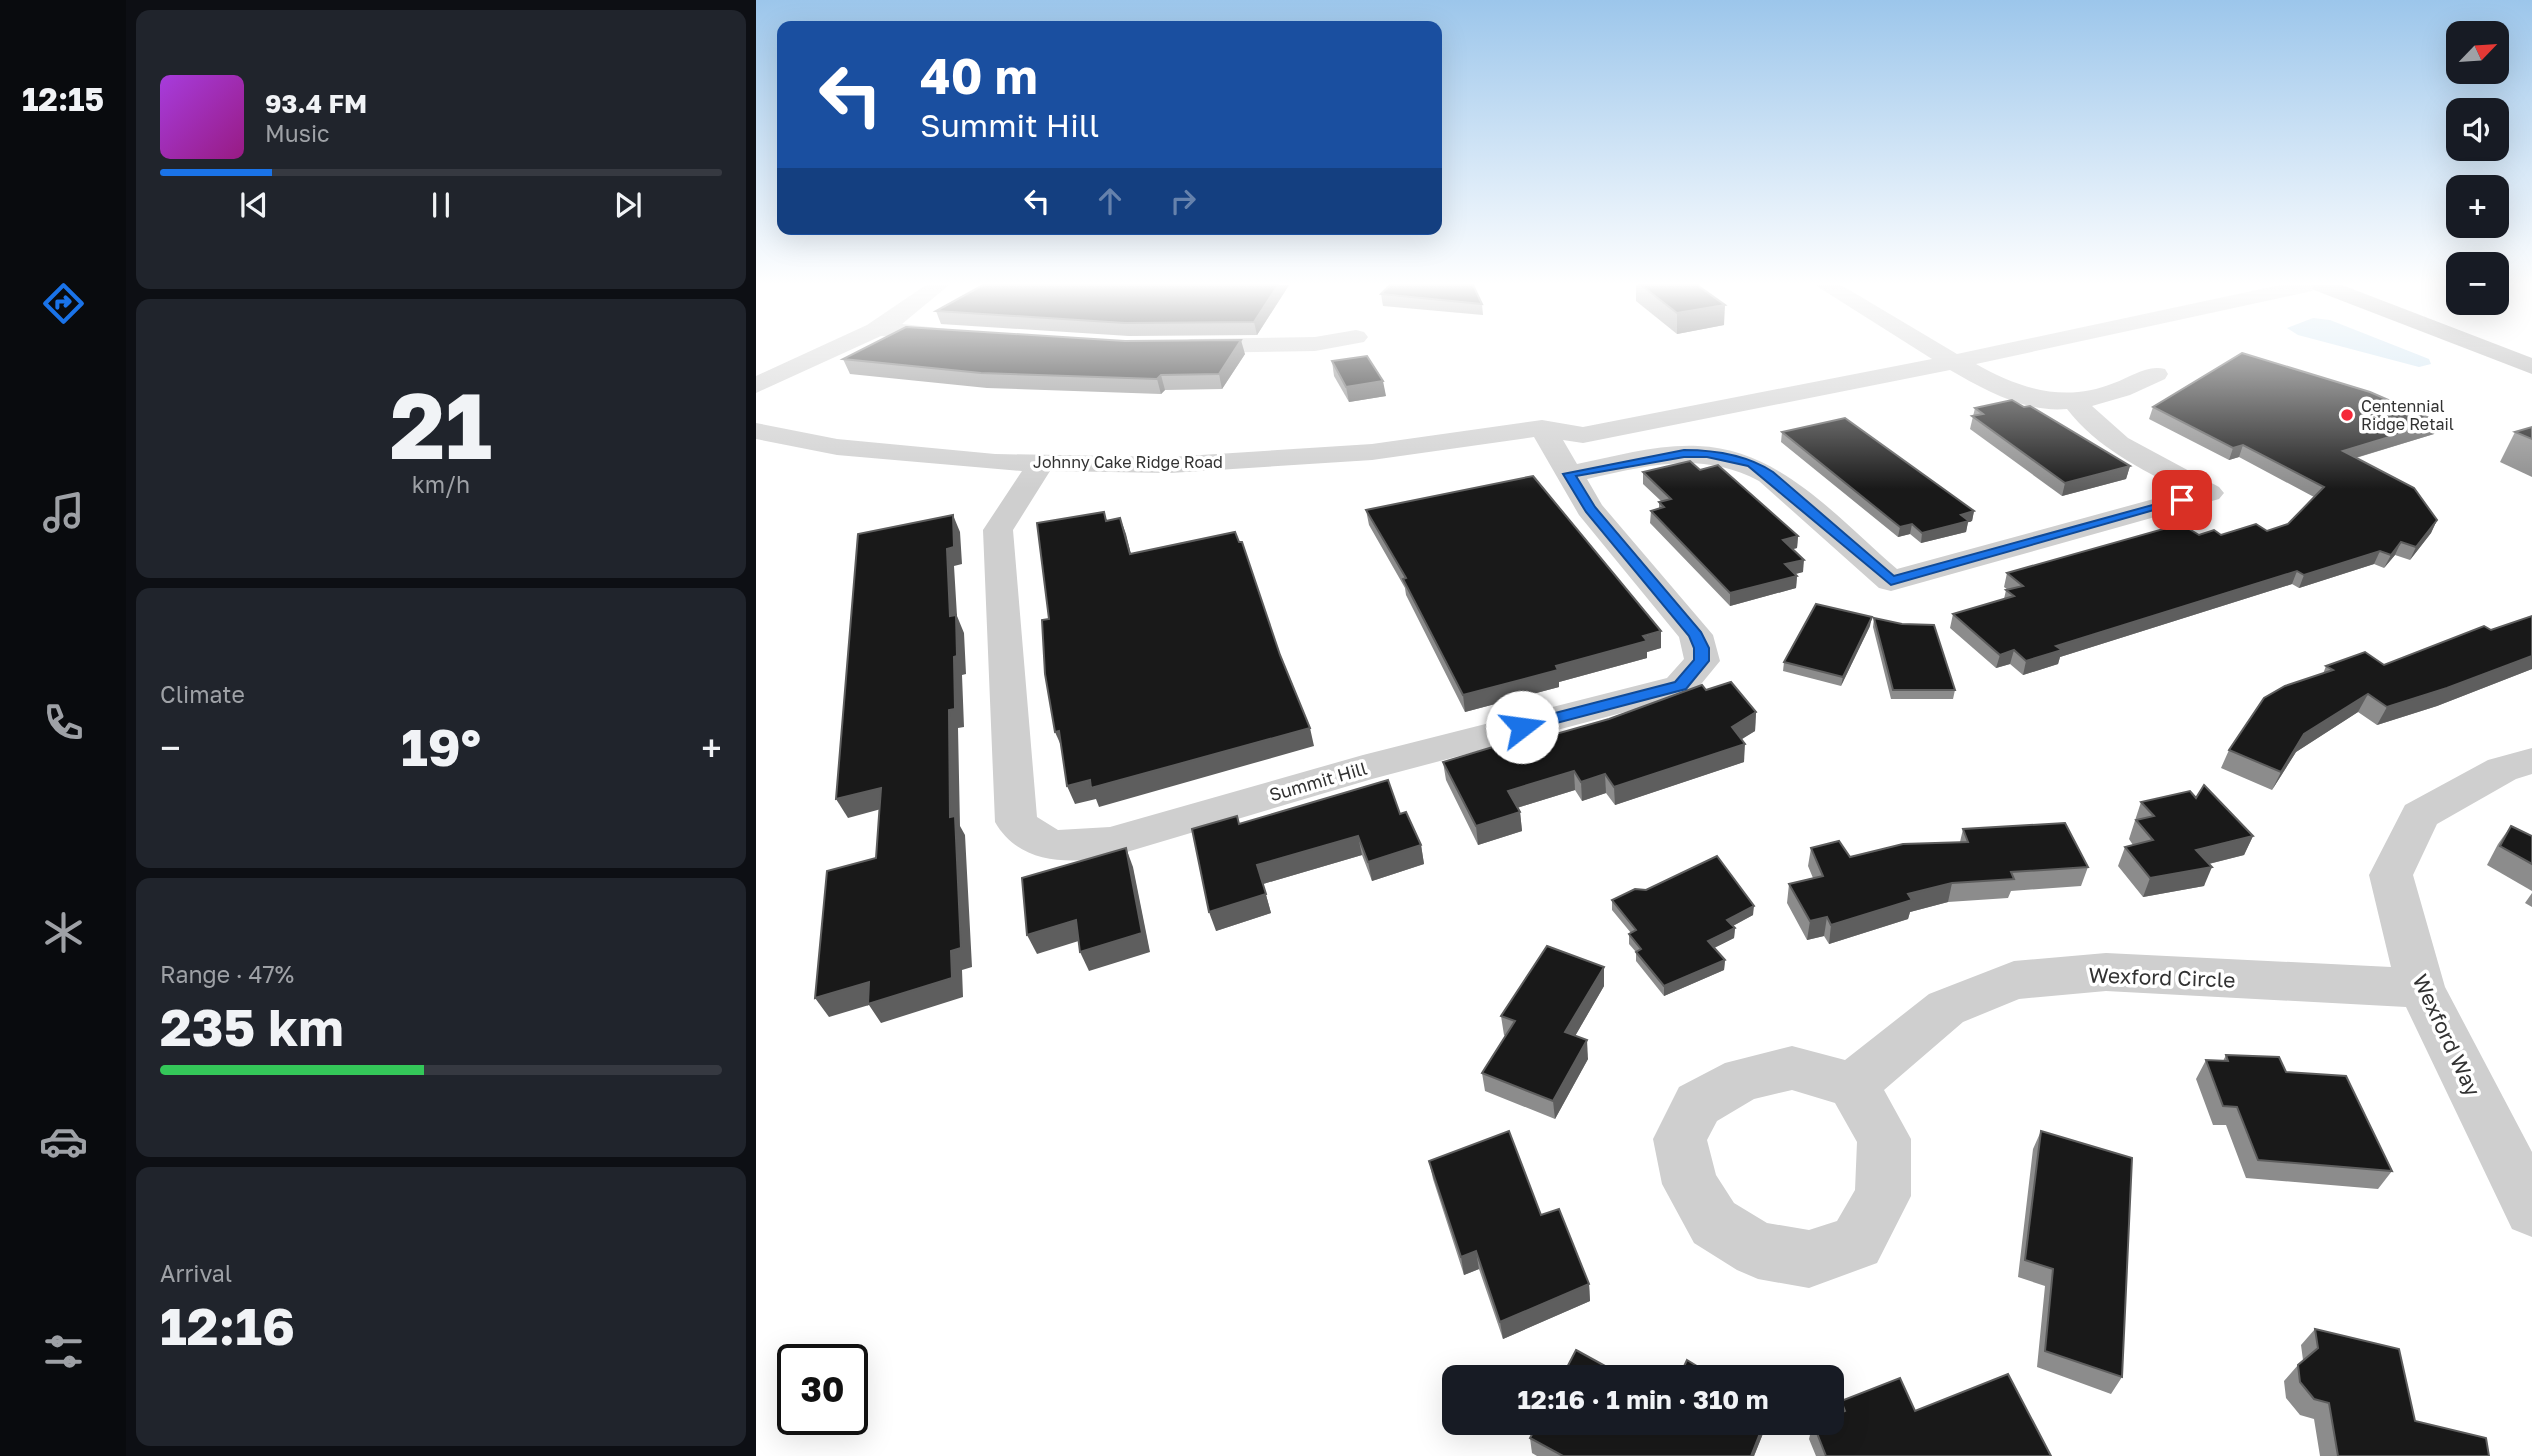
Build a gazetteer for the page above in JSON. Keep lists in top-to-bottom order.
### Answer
{
  "streets": {
    "street": [
      "Johnny Cake Ridge Road",
      "Summit Hill",
      "Wexford Circle",
      "Wexford Way"
    ]
  },
  "crossings": [
    ["Johnny Cake Ridge Road", "Summit Hill"],
    ["Wexford Circle", "Wexford Way"]
  ],
  "places": ["Centennial Ridge Retail"],
  "north": "top right",
  "page": {
    "tabs": "12:15",
    "map_buttons": ["+", "−"],
    "turn": ["40 m", "Summit Hill"],
    "song": ["93.4 FM", "Music"],
    "tile": [
      ["21", "km/h"],
      "Climate",
      ["Range · 47%", "235 km"],
      ["Arrival", "12:16"]
    ],
    "heat": ["−", "19°", "+"],
    "limit": "30",
    "trip": "12:16 · 1 min · 310 m"
  }
}
